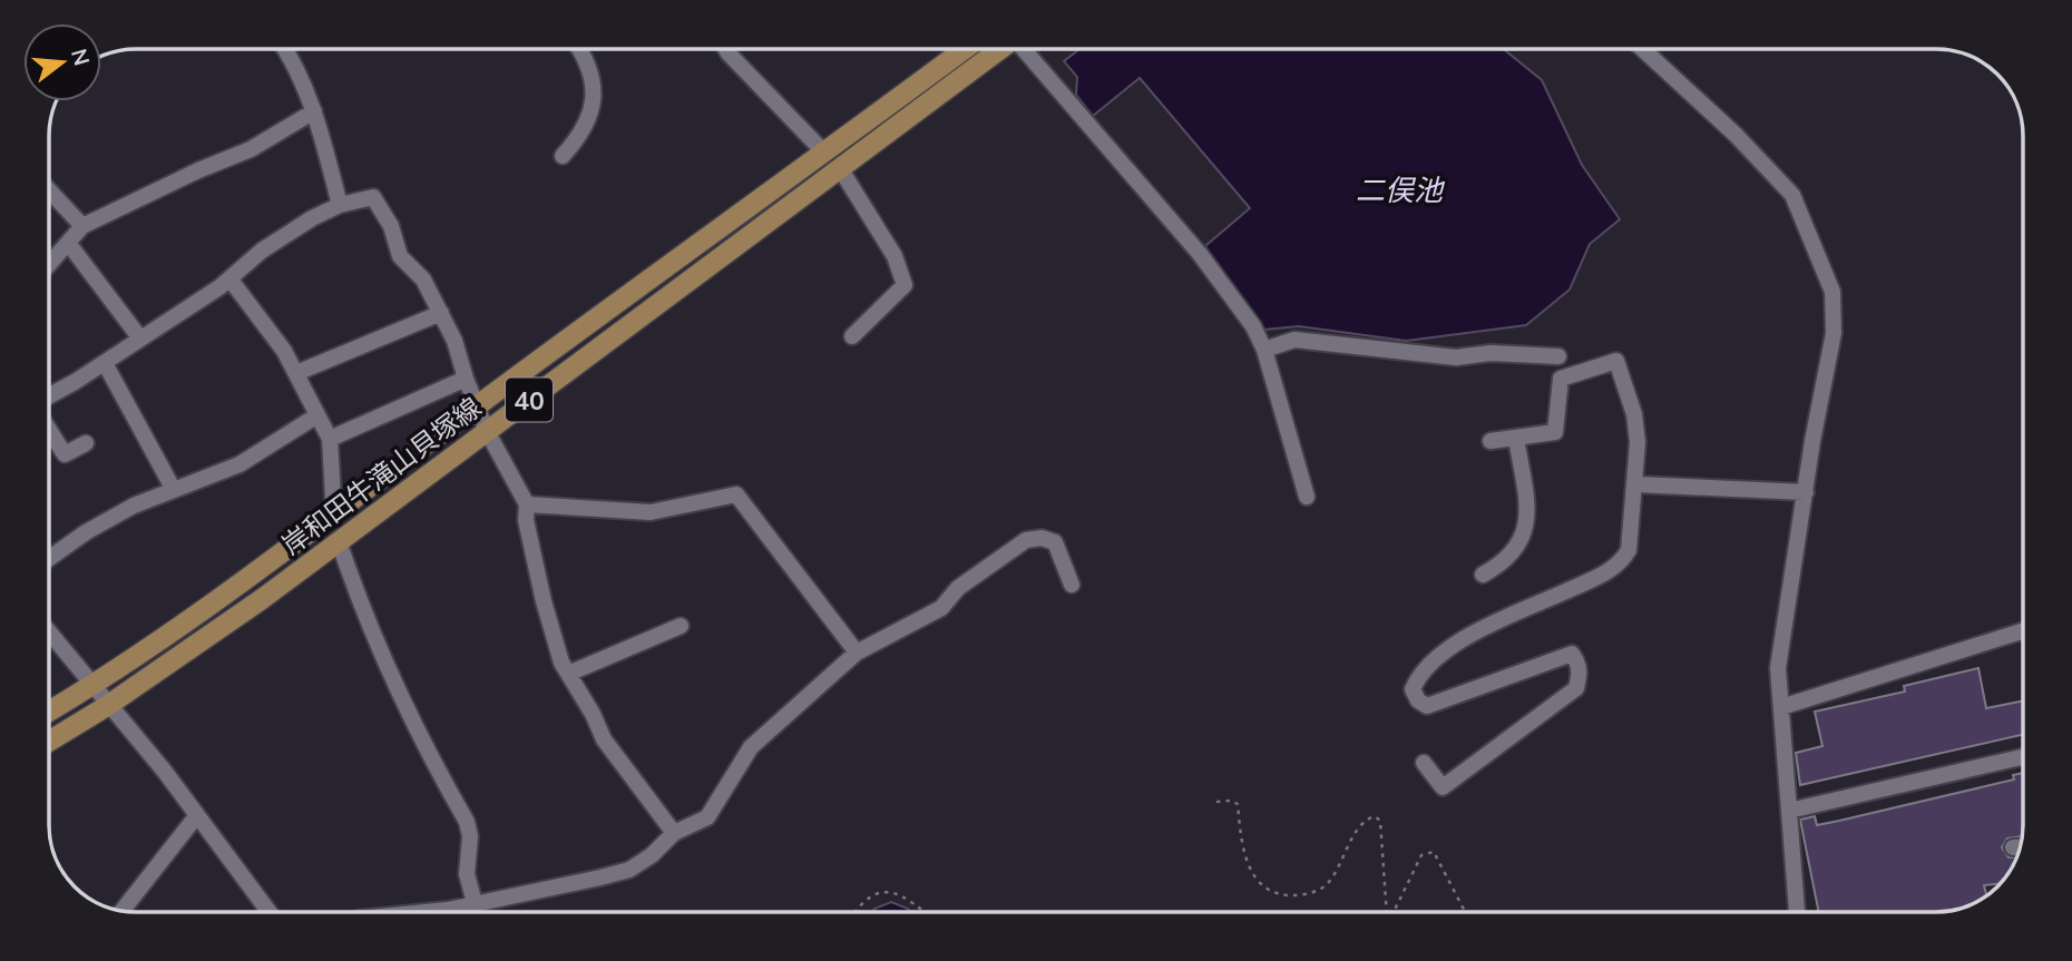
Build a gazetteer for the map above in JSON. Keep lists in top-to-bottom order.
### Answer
{
  "streets": {
    "main road": ["40", "岸和田牛滝山貝塚線"]
  },
  "water": ["二俣池"],
  "north": "right"
}
